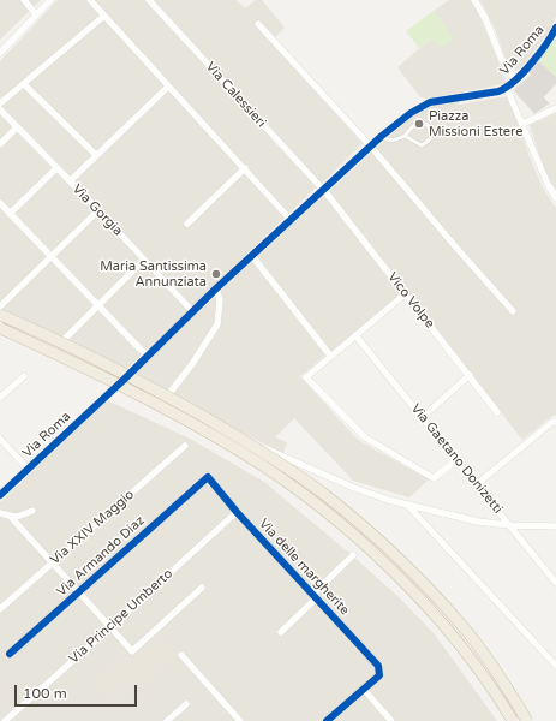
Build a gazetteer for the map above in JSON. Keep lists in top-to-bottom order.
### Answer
{
  "streets": {
    "street": [
      "Via Roma",
      "Via Calessieri",
      "Via Gorgia",
      "Vico Volpe",
      "Via Gaetano Donizetti",
      "Via XXIV Maggio",
      "Via Armando Diaz",
      "Via delle margherite",
      "Via Principe Umberto"
    ]
  },
  "crossings": [
    ["Via Roma", "Via Calessieri"],
    ["Via Roma", "Via Gorgia"],
    ["Via Roma", "Vico Volpe"],
    ["Via Calessieri", "Vico Volpe"],
    ["Via Armando Diaz", "Via delle margherite"],
    ["Via delle margherite", "Via Principe Umberto"]
  ],
  "places": ["Piazza Missioni Estere", "Maria Santissima Annunziata"],
  "scale_bar": "100 m"
}
